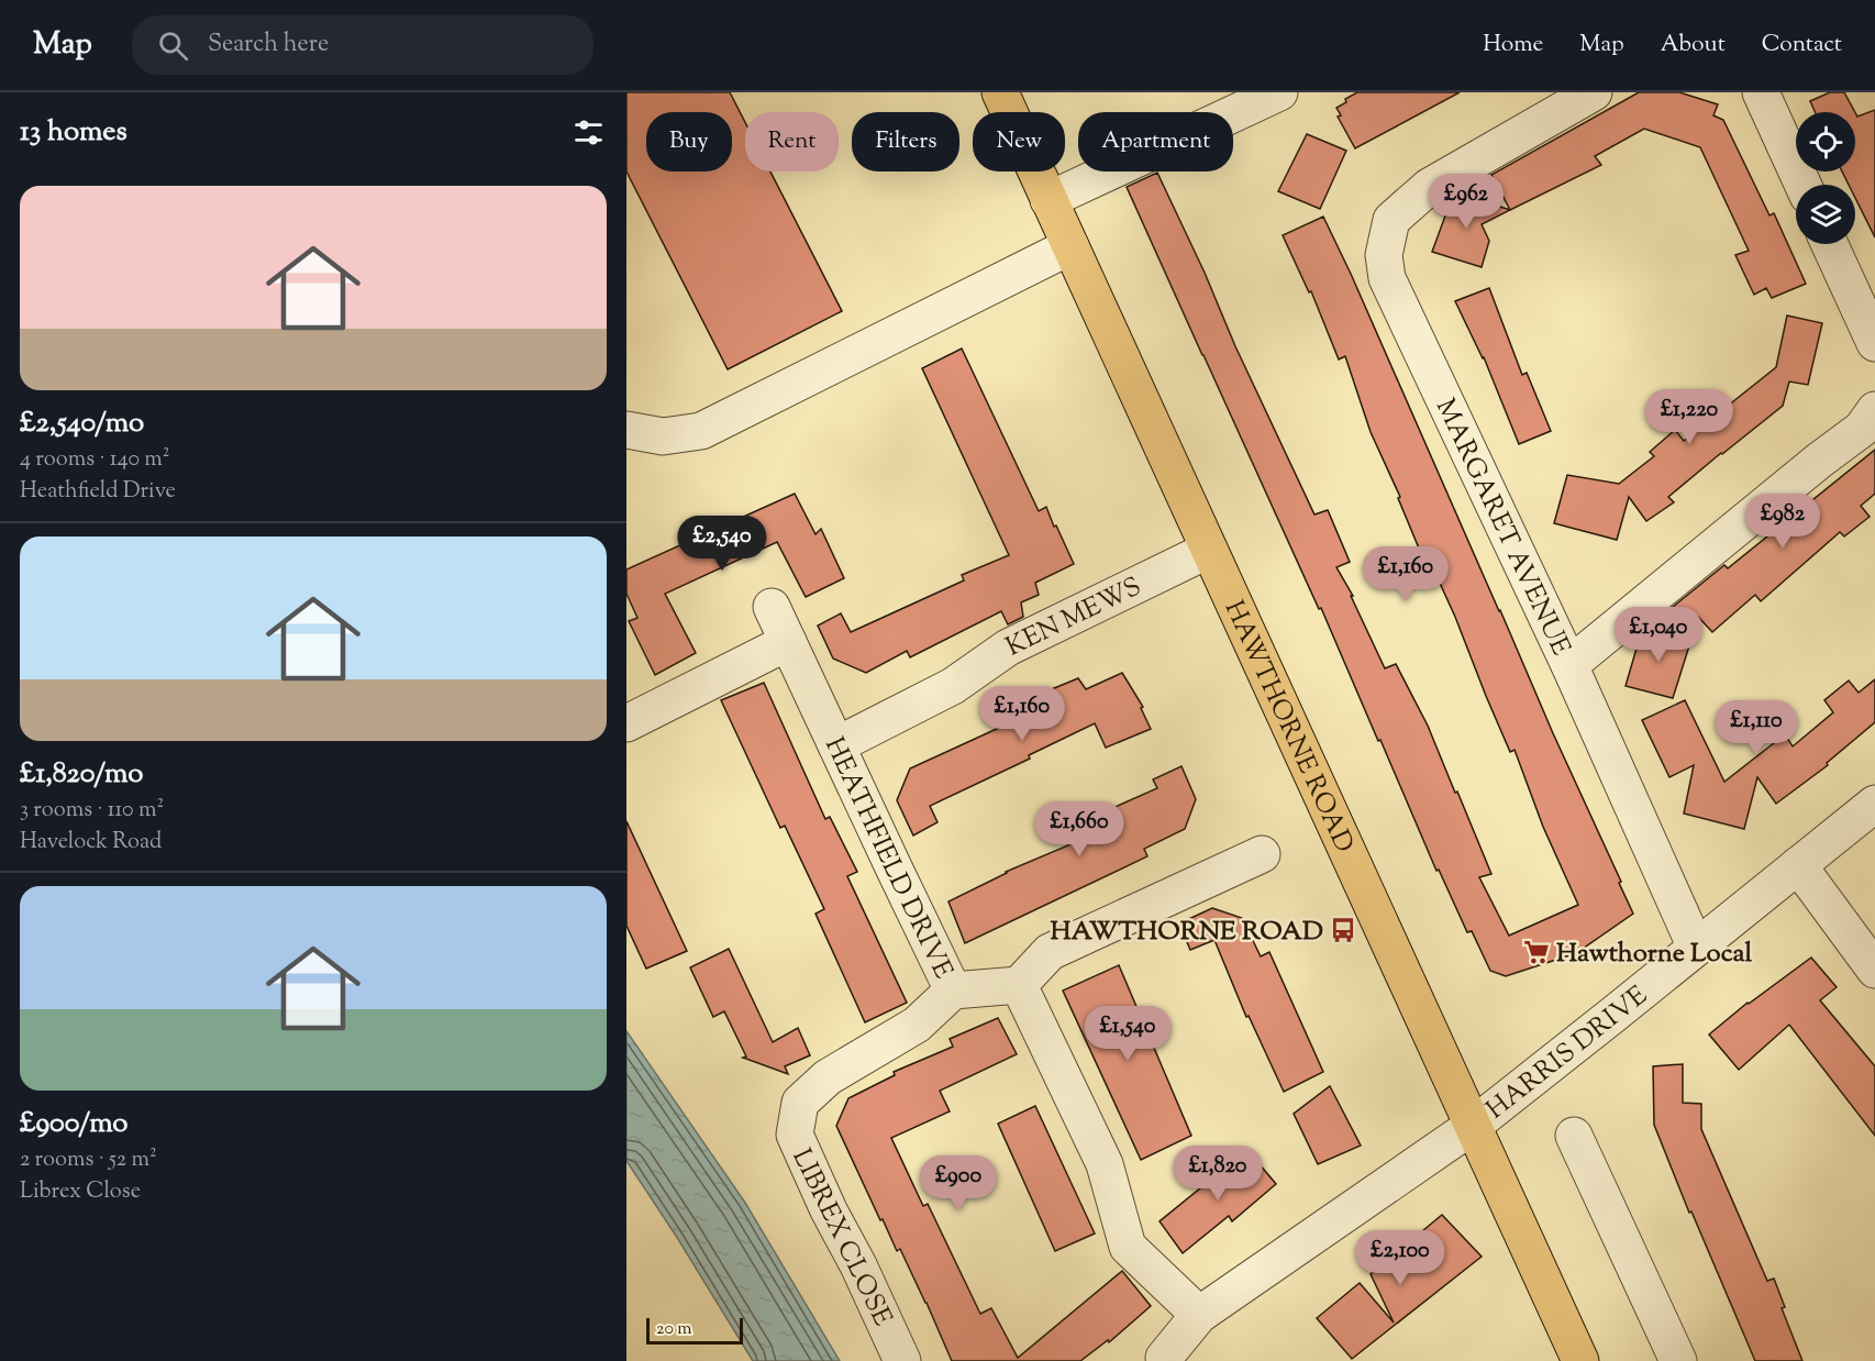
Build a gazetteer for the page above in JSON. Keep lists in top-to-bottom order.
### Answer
{
  "streets": {
    "main road": ["HAWTHORNE ROAD"],
    "street": [
      "MARGARET AVENUE",
      "KEN MEWS",
      "HEATHFIELD DRIVE",
      "HARRIS DRIVE",
      "LIBREX CLOSE"
    ]
  },
  "crossings": [
    ["MARGARET AVENUE", "HARRIS DRIVE"],
    ["KEN MEWS", "HAWTHORNE ROAD"],
    ["KEN MEWS", "HEATHFIELD DRIVE"],
    ["HAWTHORNE ROAD", "HARRIS DRIVE"],
    ["HEATHFIELD DRIVE", "LIBREX CLOSE"]
  ],
  "places": {
    "bus stop": ["HAWTHORNE ROAD"],
    "supermarket": ["Hawthorne Local"]
  },
  "scale_bar": "20 m",
  "page": {
    "header": "Map",
    "search": "Search here",
    "nav": [
      "Home",
      "Map",
      "About",
      "Contact"
    ],
    "heading": "13 homes",
    "chip": [
      "Buy",
      "Rent",
      "Filters",
      "New",
      "Apartment"
    ],
    "list": [
      {
        "name": "£2,540/mo",
        "note": "4 rooms · 140 m² · Heathfield Drive"
      },
      {
        "name": "£1,820/mo",
        "note": "3 rooms · 110 m² · Havelock Road"
      },
      {
        "name": "£900/mo",
        "note": "2 rooms · 52 m² · Librex Close"
      }
    ],
    "price": [
      "£962",
      "£1,220",
      "£982",
      "£2,540",
      "£1,160",
      "£1,040",
      "£1,160",
      "£1,110",
      "£1,660",
      "£1,540",
      "£1,820",
      "£900",
      "£2,100"
    ],
    "scale": "20 m"
  }
}
